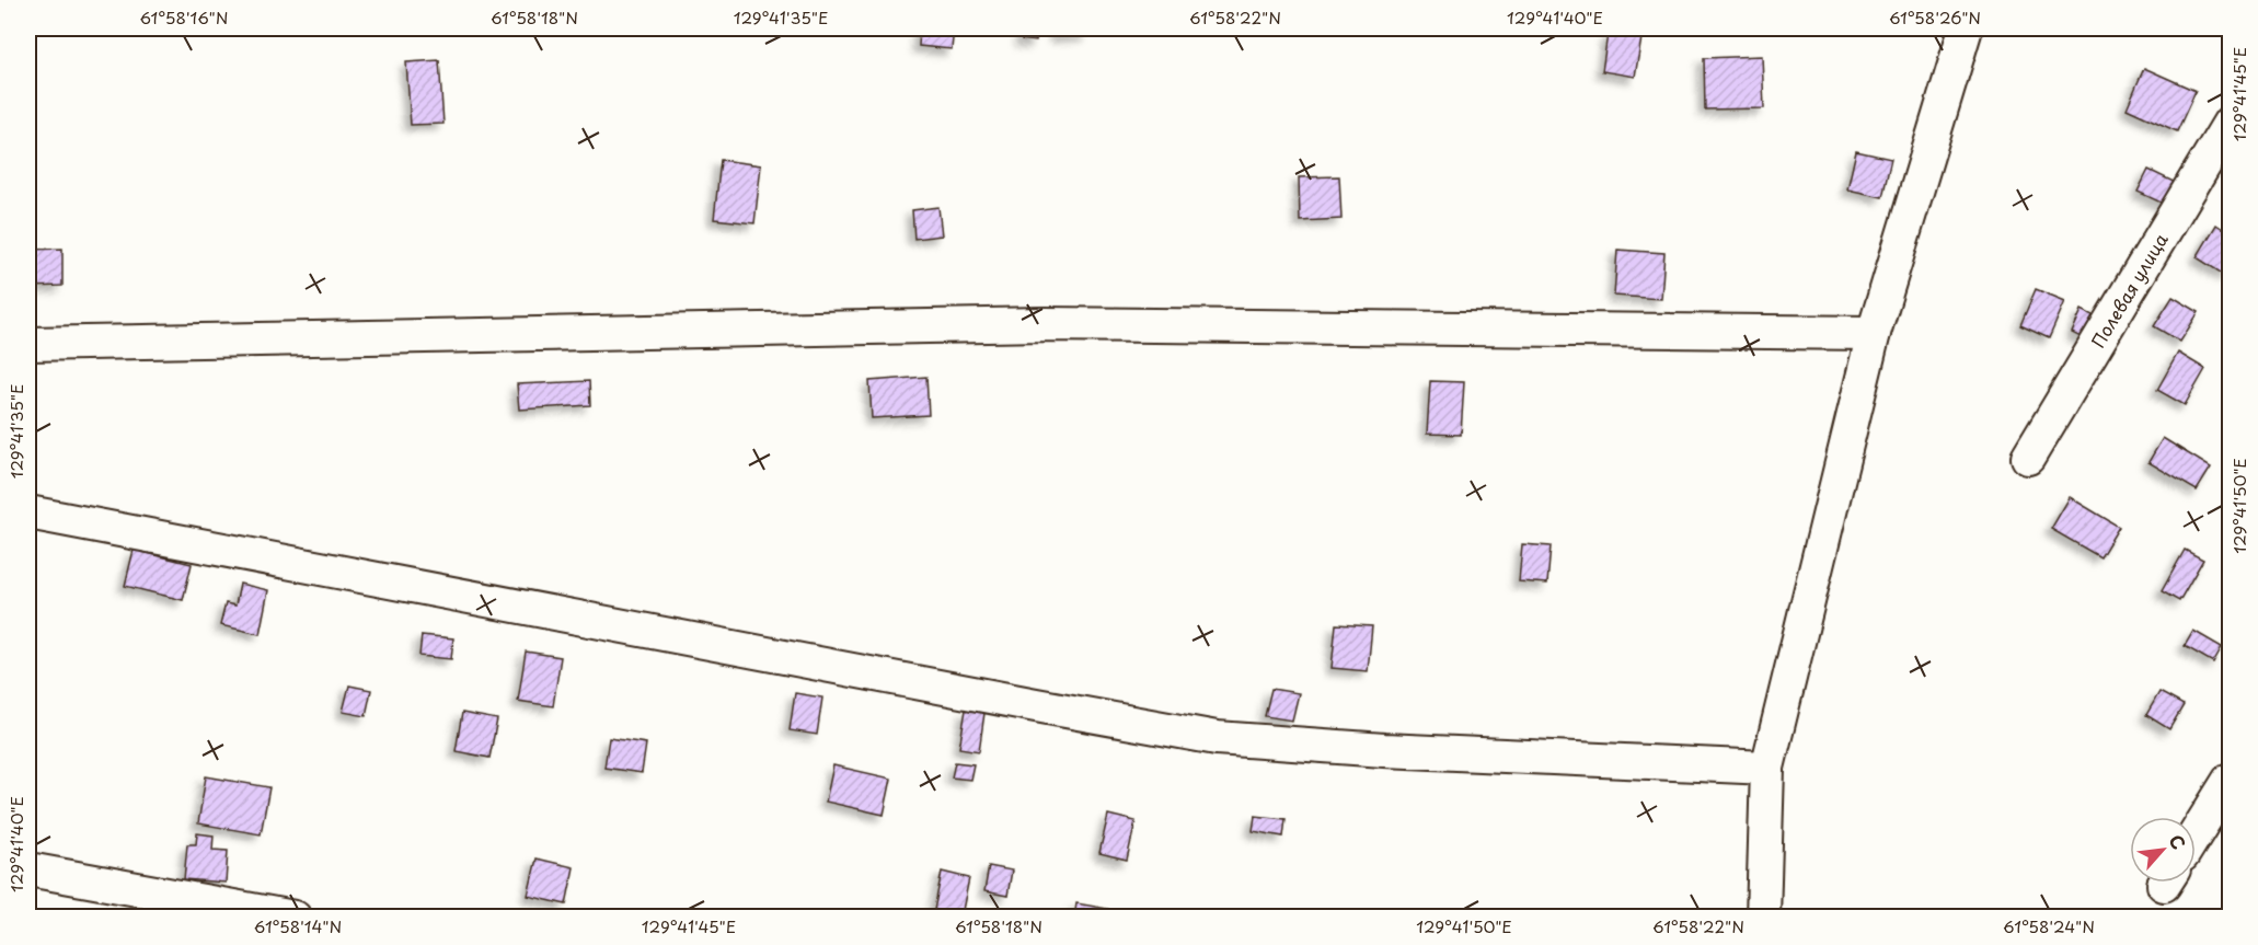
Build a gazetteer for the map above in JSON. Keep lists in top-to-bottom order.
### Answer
{
  "streets": {
    "street": ["Полевая улица"]
  },
  "north": "top right",
  "coordinates": [
    "61°58'16\"N",
    "61°58'18\"N",
    "129°41'35\"E",
    "61°58'22\"N",
    "129°41'40\"E",
    "61°58'26\"N",
    "129°41'45\"E",
    "129°41'50\"E",
    "61°58'14\"N",
    "61°58'24\"N"
  ]
}
